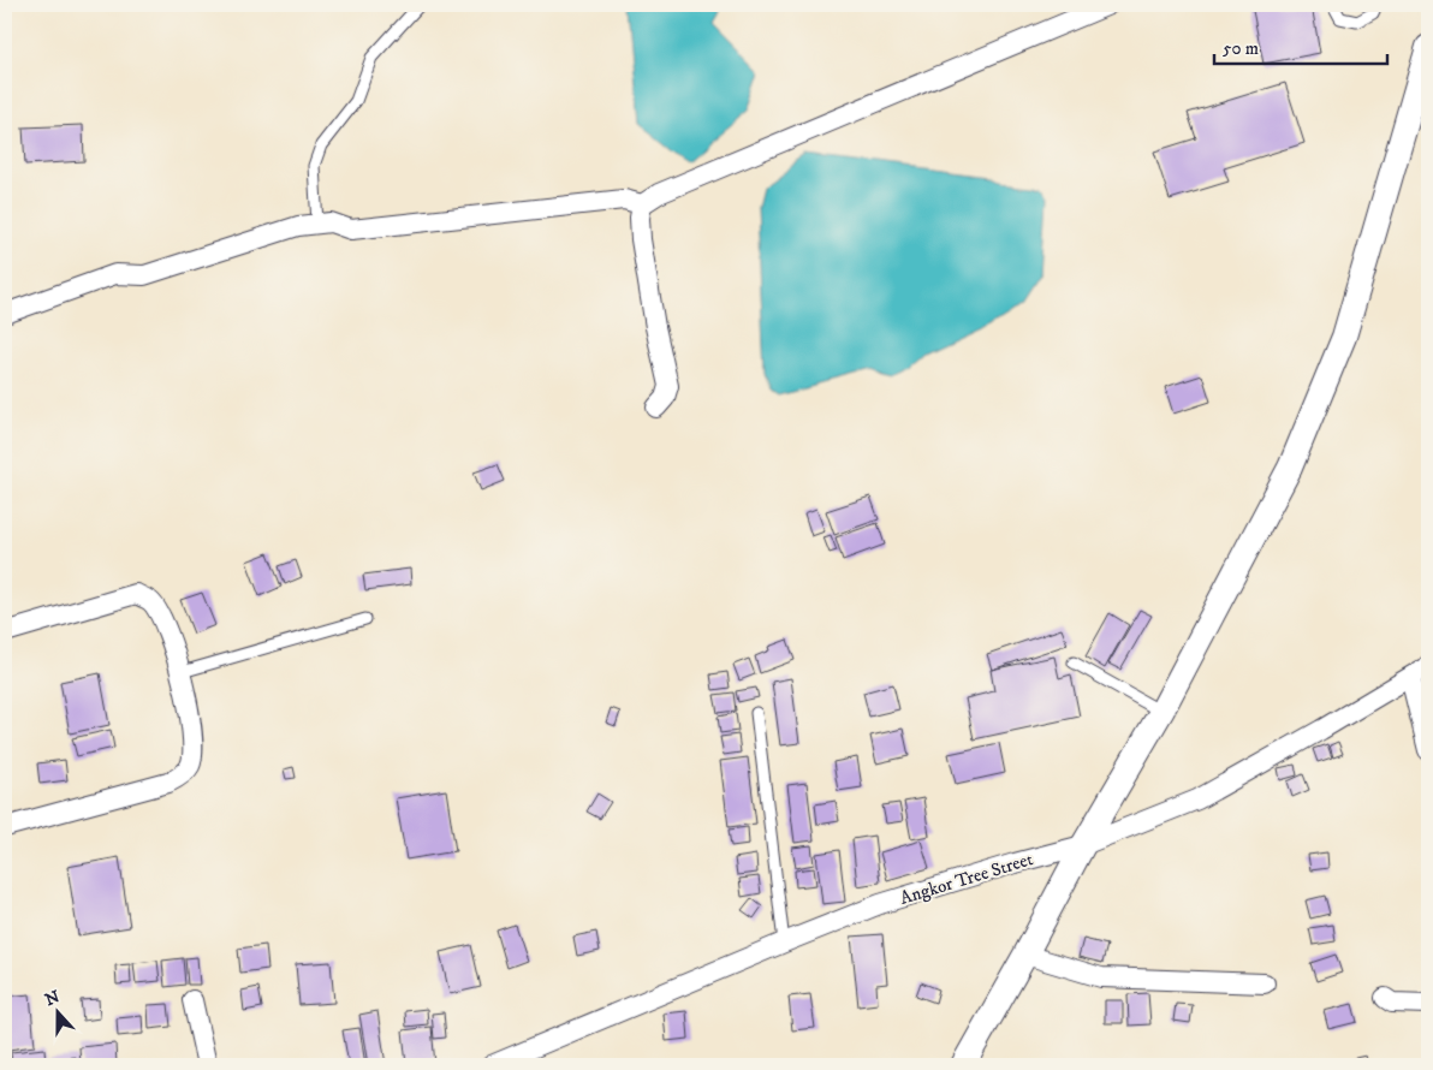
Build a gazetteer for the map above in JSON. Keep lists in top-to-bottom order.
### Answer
{
  "streets": {
    "street": ["Angkor Tree Street"]
  },
  "scale_bar": "50 m",
  "north": "top"
}
